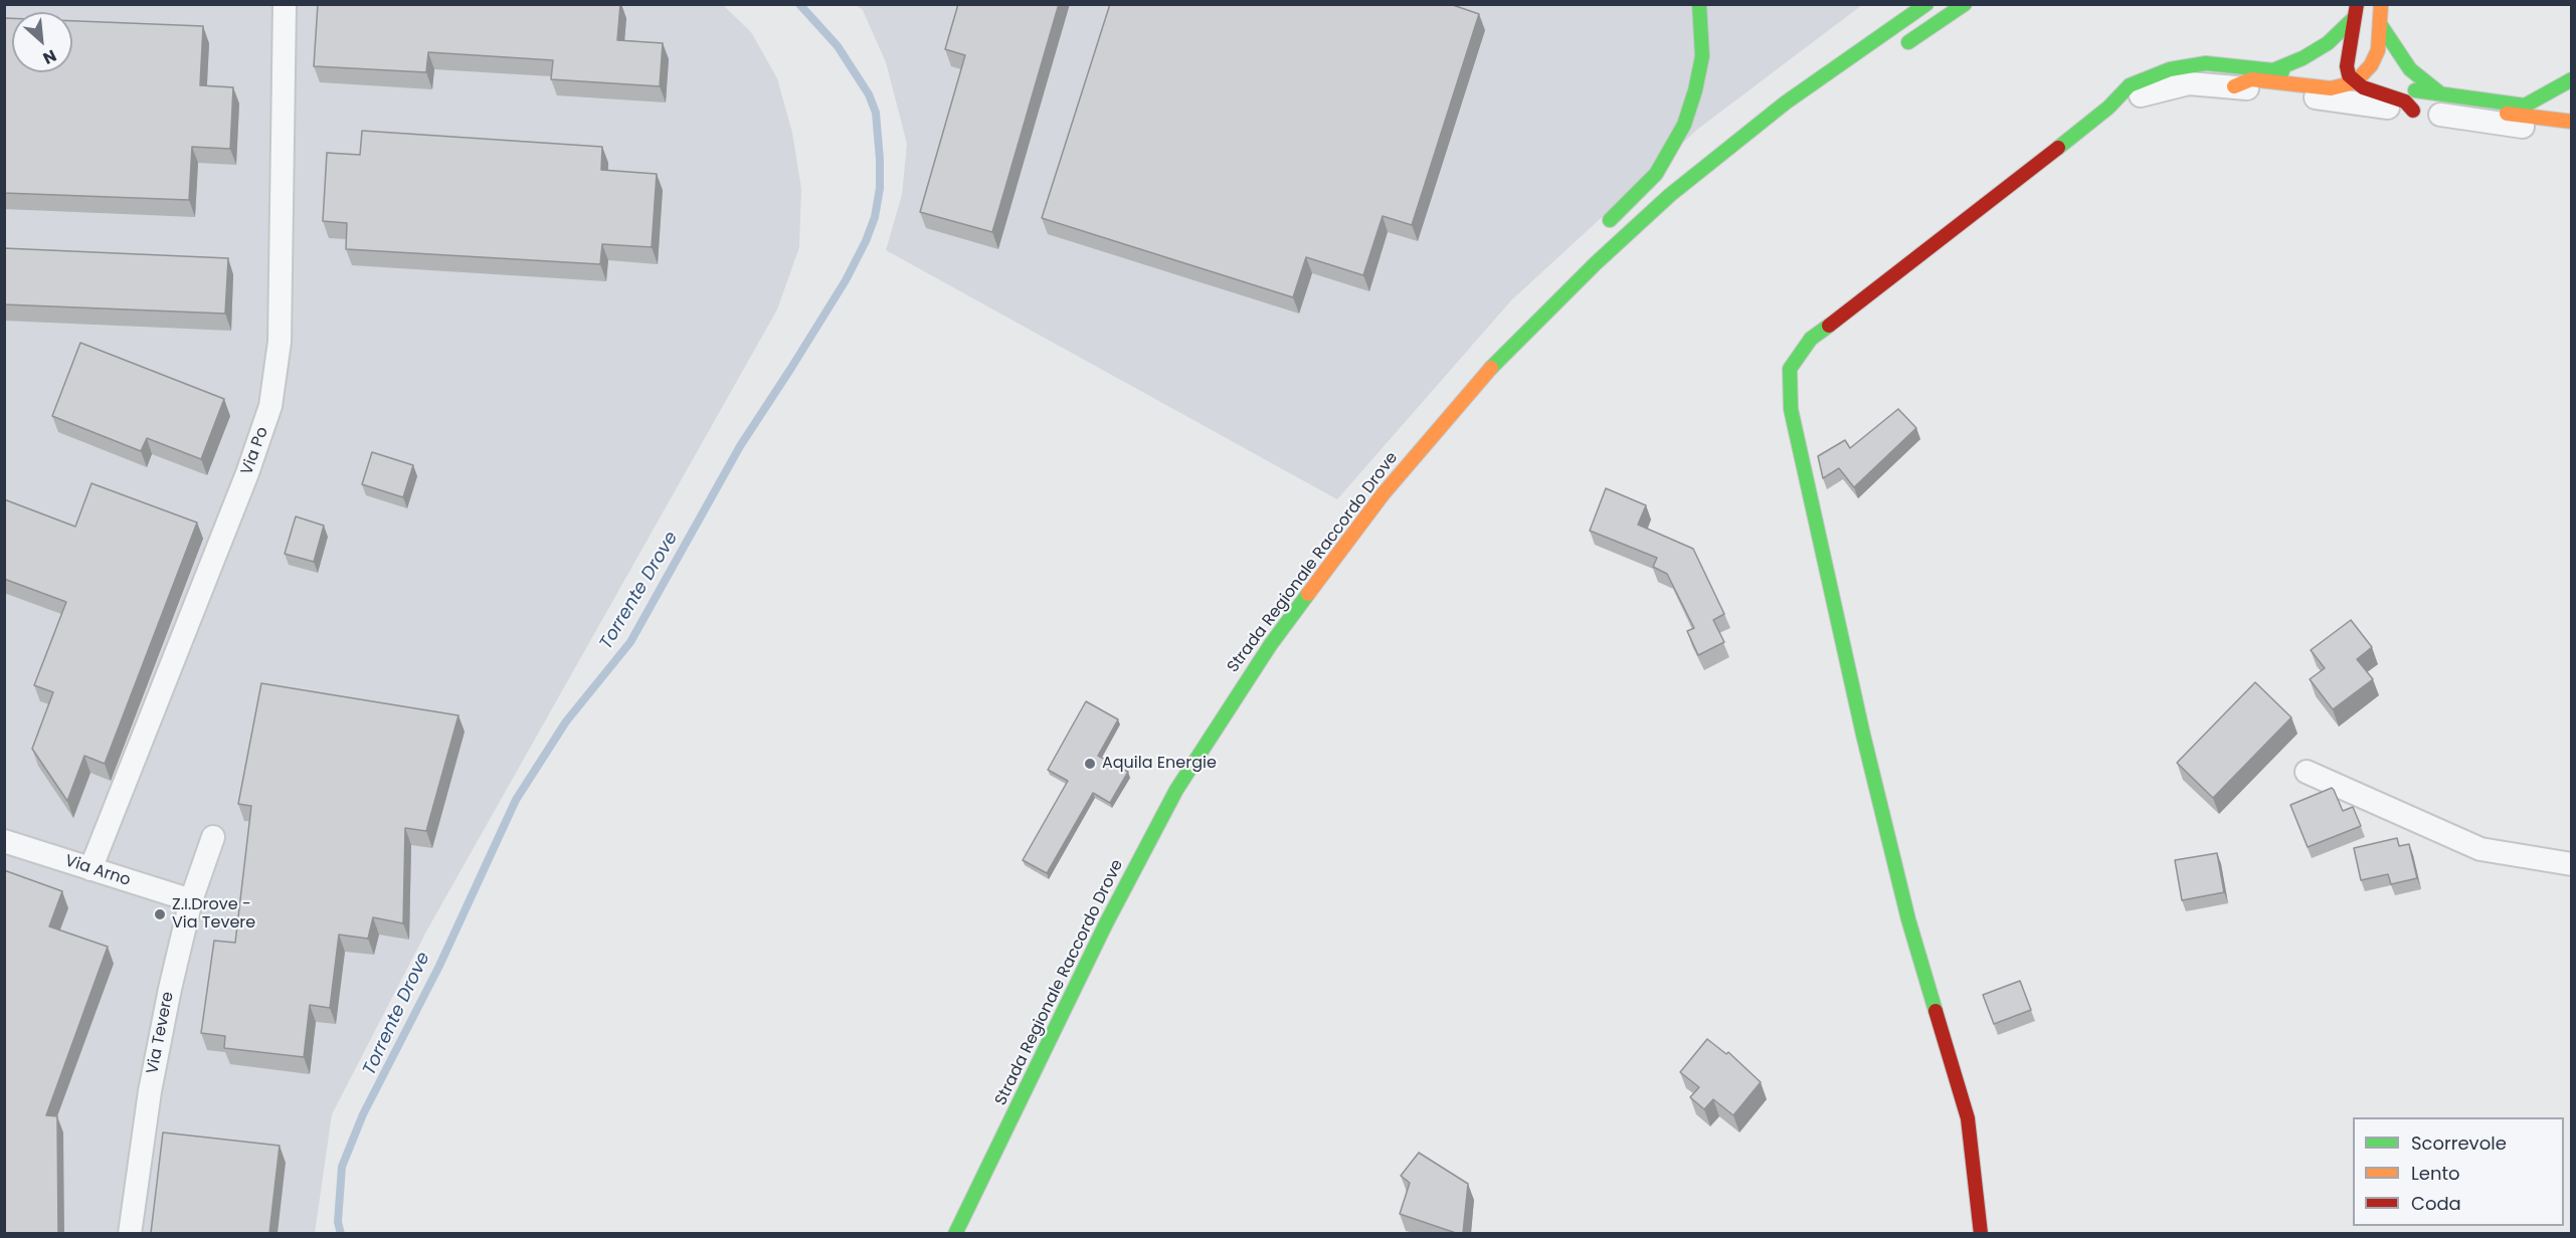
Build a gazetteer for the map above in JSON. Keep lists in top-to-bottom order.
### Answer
{
  "streets": {
    "main road": ["Strada Regionale Raccordo Drove"],
    "street": ["Via Po", "Via Arno", "Via Tevere"]
  },
  "crossings": [
    ["Via Po", "Via Arno"],
    ["Via Arno", "Via Tevere"]
  ],
  "water": ["Torrente Drove"],
  "places": ["Aquila Energie", "Z.I.Drove - Via Tevere"],
  "legend": ["Scorrevole", "Lento", "Coda"],
  "north": "bottom right"
}
